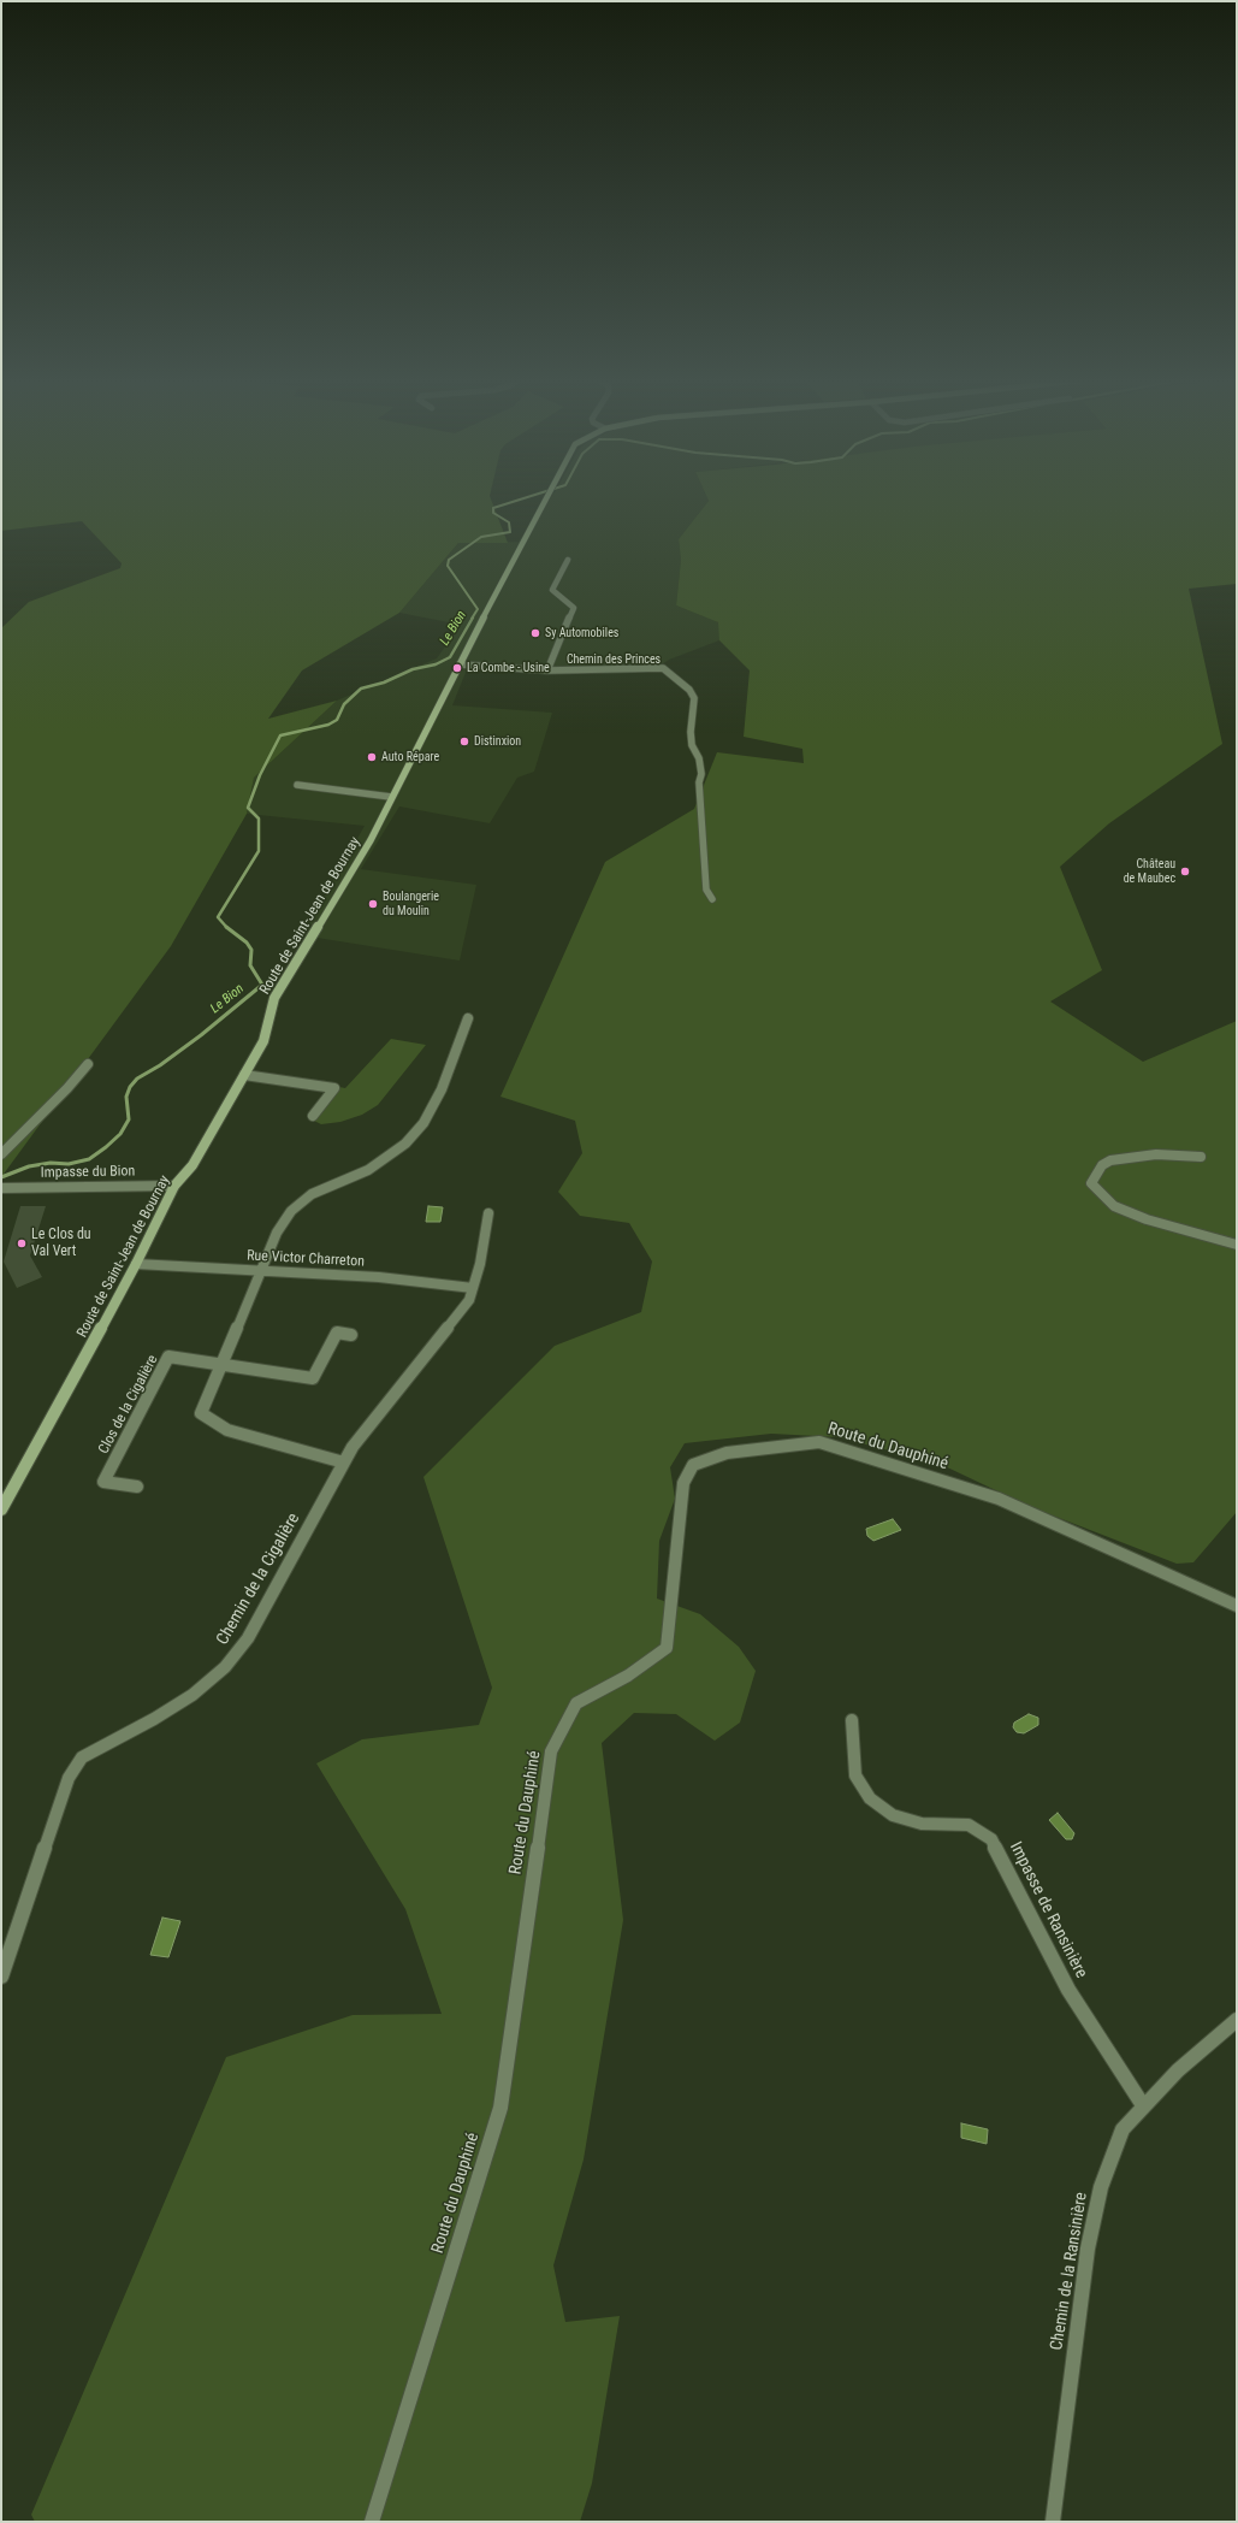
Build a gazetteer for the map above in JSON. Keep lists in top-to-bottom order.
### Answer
{
  "streets": {
    "main road": ["Route de Saint-Jean de Bournay"],
    "street": [
      "Chemin des Princes",
      "Impasse du Bion",
      "Rue Victor Charreton",
      "Clos de la Cigalière",
      "Route du Dauphiné",
      "Chemin de la Cigalière",
      "Impasse de Ransinière",
      "Chemin de la Ransinière"
    ]
  },
  "crossings": [
    ["Chemin des Princes", "Route de Saint-Jean de Bournay"],
    ["Route de Saint-Jean de Bournay", "Impasse du Bion"],
    ["Route de Saint-Jean de Bournay", "Rue Victor Charreton"],
    ["Rue Victor Charreton", "Chemin de la Cigalière"],
    ["Impasse de Ransinière", "Chemin de la Ransinière"]
  ],
  "water": ["Le Bion"],
  "places": [
    "Sy Automobiles",
    "La Combe - Usine",
    "Distinxion",
    "Auto Répare",
    "Château de Maubec",
    "Boulangerie du Moulin",
    "Le Clos du Val Vert"
  ]
}
